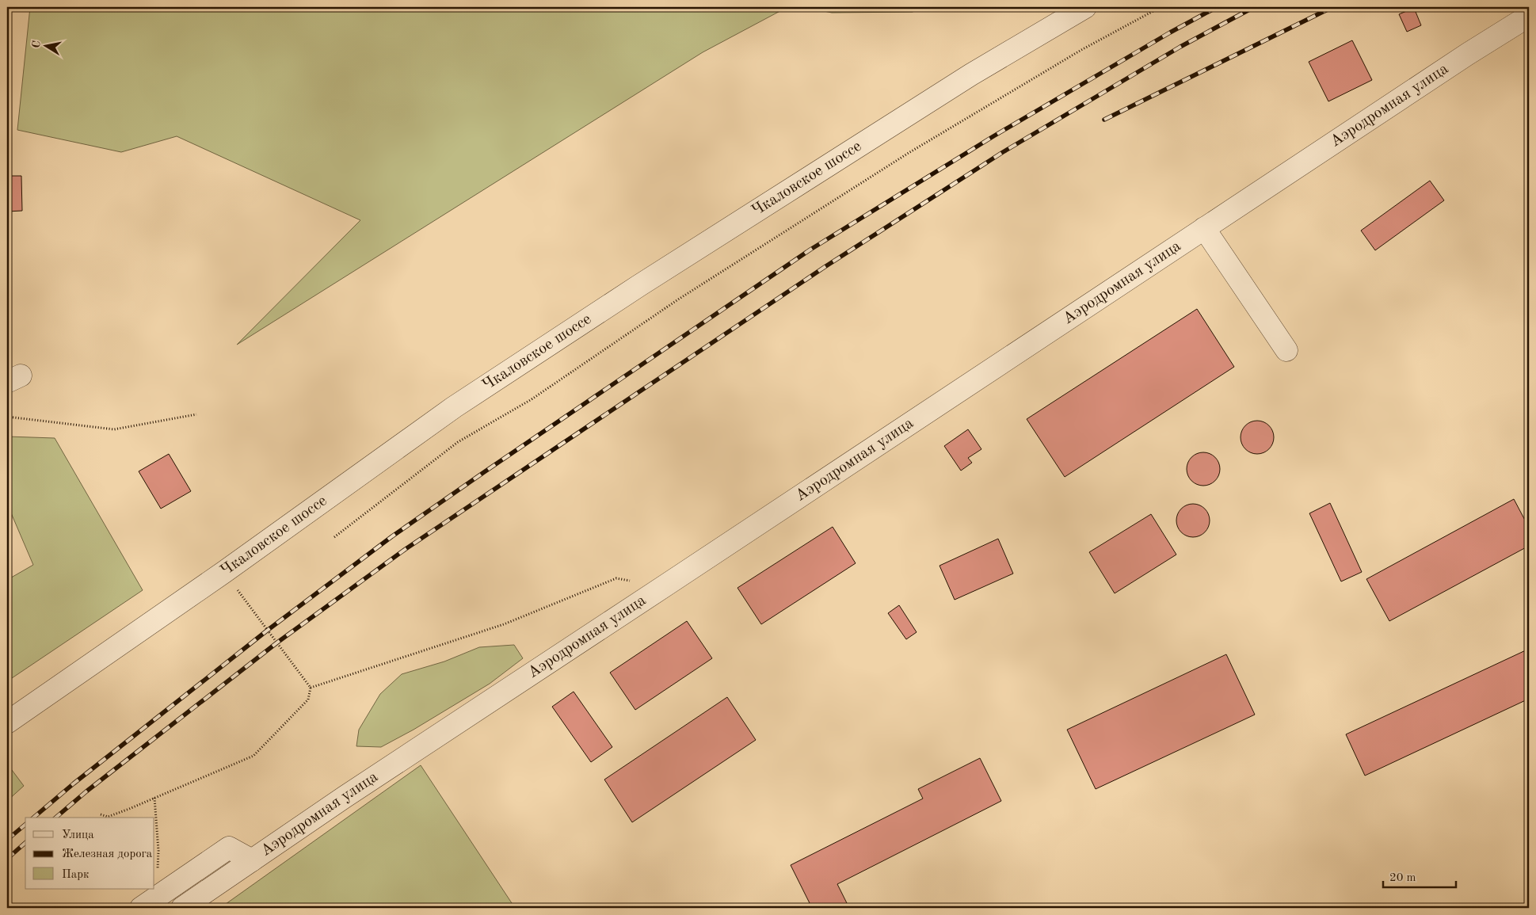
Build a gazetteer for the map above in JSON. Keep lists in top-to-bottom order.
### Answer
{
  "streets": {
    "street": ["Аэродромная улица", "Чкаловское шоссе"]
  },
  "legend": ["Улица", "Железная дорога", "Парк"],
  "scale_bar": "20 m",
  "north": "left"
}
